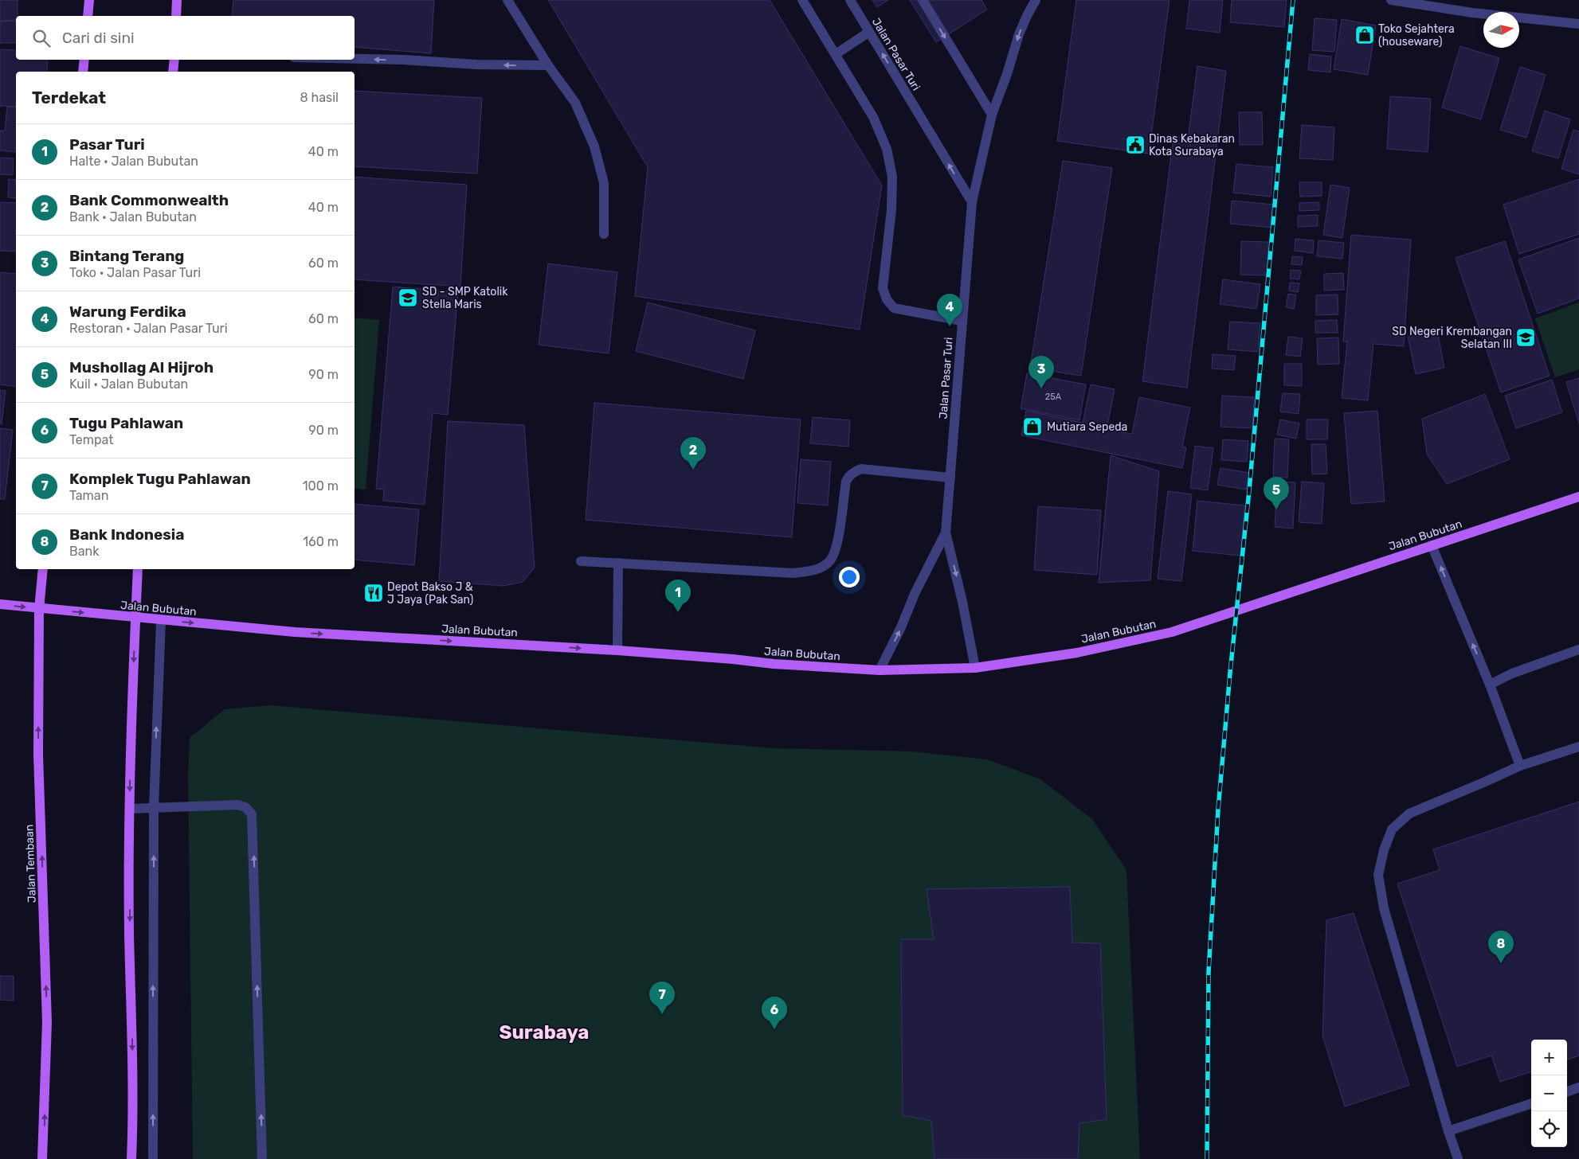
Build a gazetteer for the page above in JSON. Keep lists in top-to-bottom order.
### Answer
{
  "streets": {
    "main road": ["Jalan Bubutan", "Jalan Tembaan"],
    "street": ["Jalan Pasar Turi"]
  },
  "crossings": [
    ["Jalan Pasar Turi", "Jalan Bubutan"],
    ["Jalan Bubutan", "Jalan Tembaan"]
  ],
  "one_way": ["Jalan Bubutan"],
  "districts": ["Surabaya"],
  "places": {
    "shop": ["Toko Sejahtera (houseware)", "Mutiara Sepeda"],
    "public building": ["Dinas Kebakaran Kota Surabaya"],
    "school or university": ["SD - SMP Katolik Stella Maris", "SD Negeri Krembangan Selatan III"],
    "restaurant": ["Depot Bakso J & J Jaya (Pak San)"]
  },
  "house_numbers": ["25A"],
  "north": "right",
  "page": {
    "search": "Cari di sini",
    "heading": ["Terdekat", "8 hasil"],
    "list": [
      {
        "mark": "1",
        "name": "Pasar Turi",
        "note": "Halte · Jalan Bubutan",
        "value": "40 m"
      },
      {
        "mark": "2",
        "name": "Bank Commonwealth",
        "note": "Bank · Jalan Bubutan",
        "value": "40 m"
      },
      {
        "mark": "3",
        "name": "Bintang Terang",
        "note": "Toko · Jalan Pasar Turi",
        "value": "60 m"
      },
      {
        "mark": "4",
        "name": "Warung Ferdika",
        "note": "Restoran · Jalan Pasar Turi",
        "value": "60 m"
      },
      {
        "mark": "5",
        "name": "Mushollag Al Hijroh",
        "note": "Kuil · Jalan Bubutan",
        "value": "90 m"
      },
      {
        "mark": "6",
        "name": "Tugu Pahlawan",
        "note": "Tempat",
        "value": "90 m"
      },
      {
        "mark": "7",
        "name": "Komplek Tugu Pahlawan",
        "note": "Taman",
        "value": "100 m"
      },
      {
        "mark": "8",
        "name": "Bank Indonesia",
        "note": "Bank",
        "value": "160 m"
      }
    ],
    "pins": [
      "4",
      "3",
      "2",
      "5",
      "1",
      "8",
      "7",
      "6"
    ],
    "map_buttons": ["+", "−"]
  }
}
